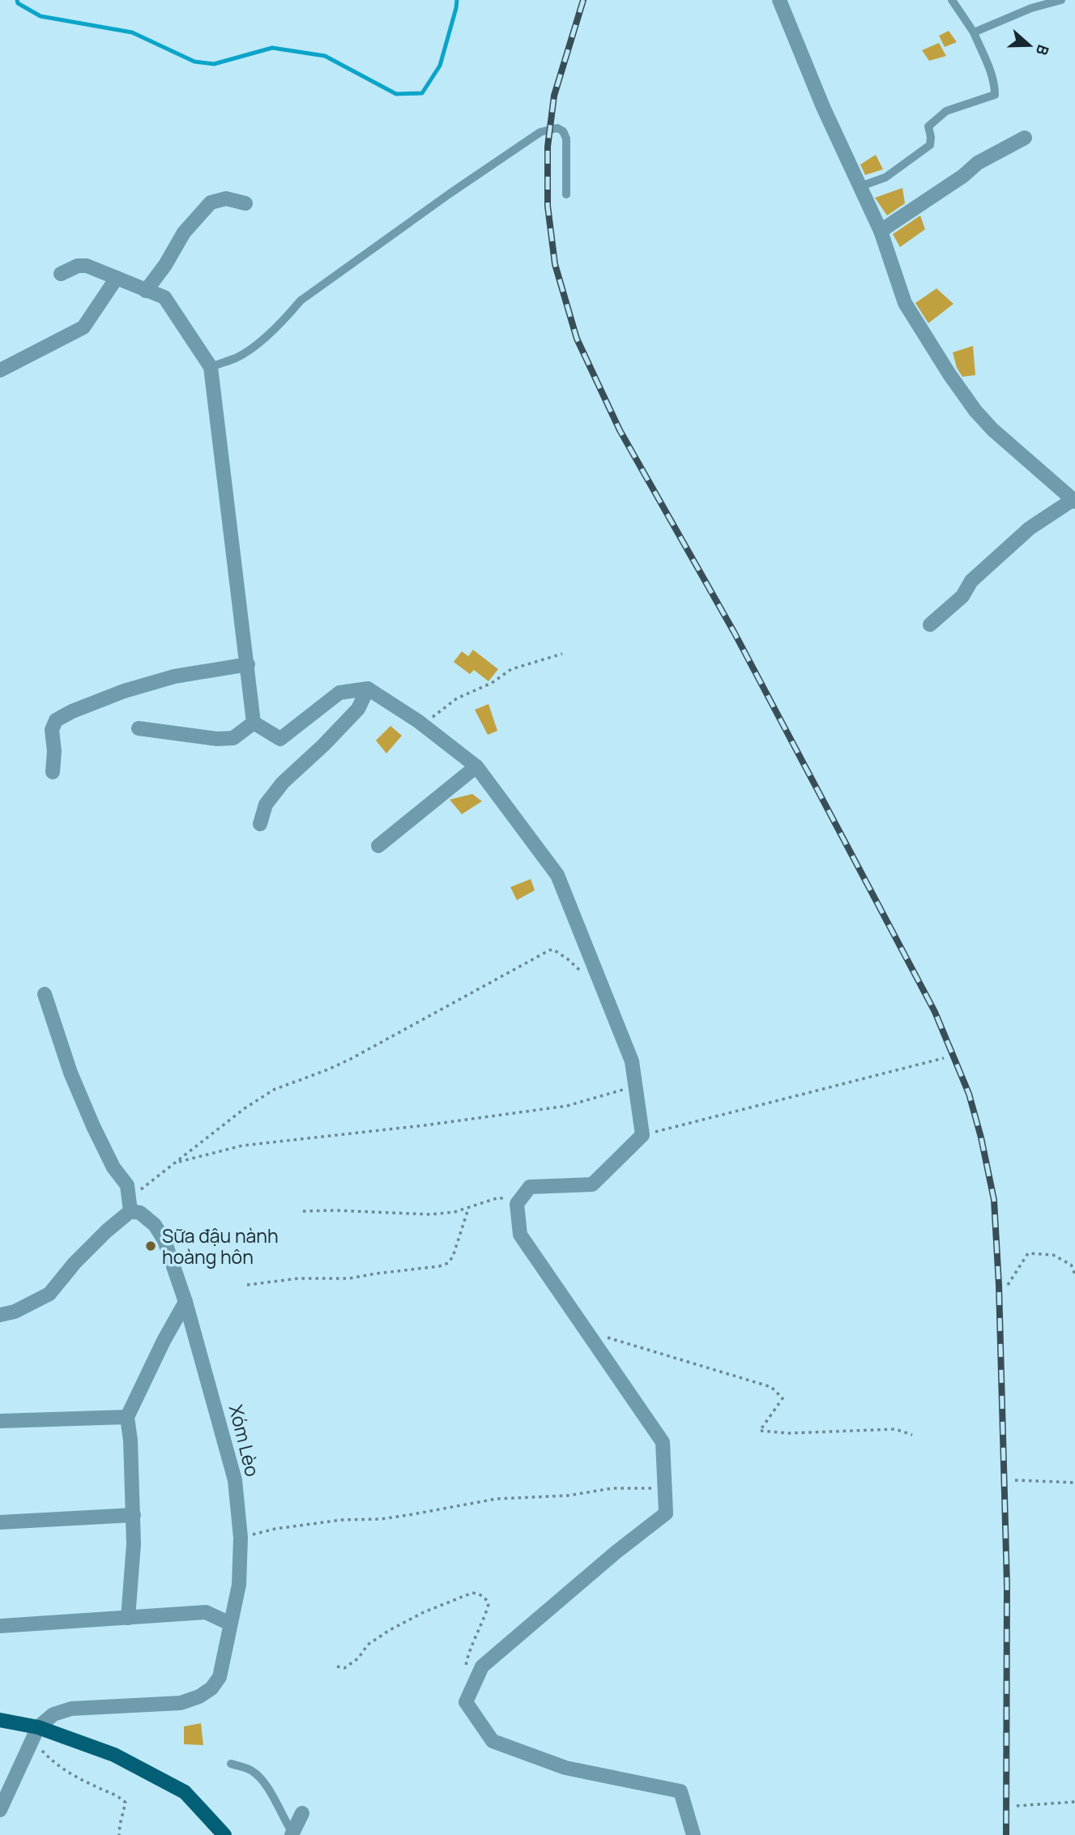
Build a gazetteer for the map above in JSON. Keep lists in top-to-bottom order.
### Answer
{
  "streets": {
    "street": ["Xóm Lèo"]
  },
  "places": ["Sữa đậu nành hoàng hôn"],
  "north": "right"
}
